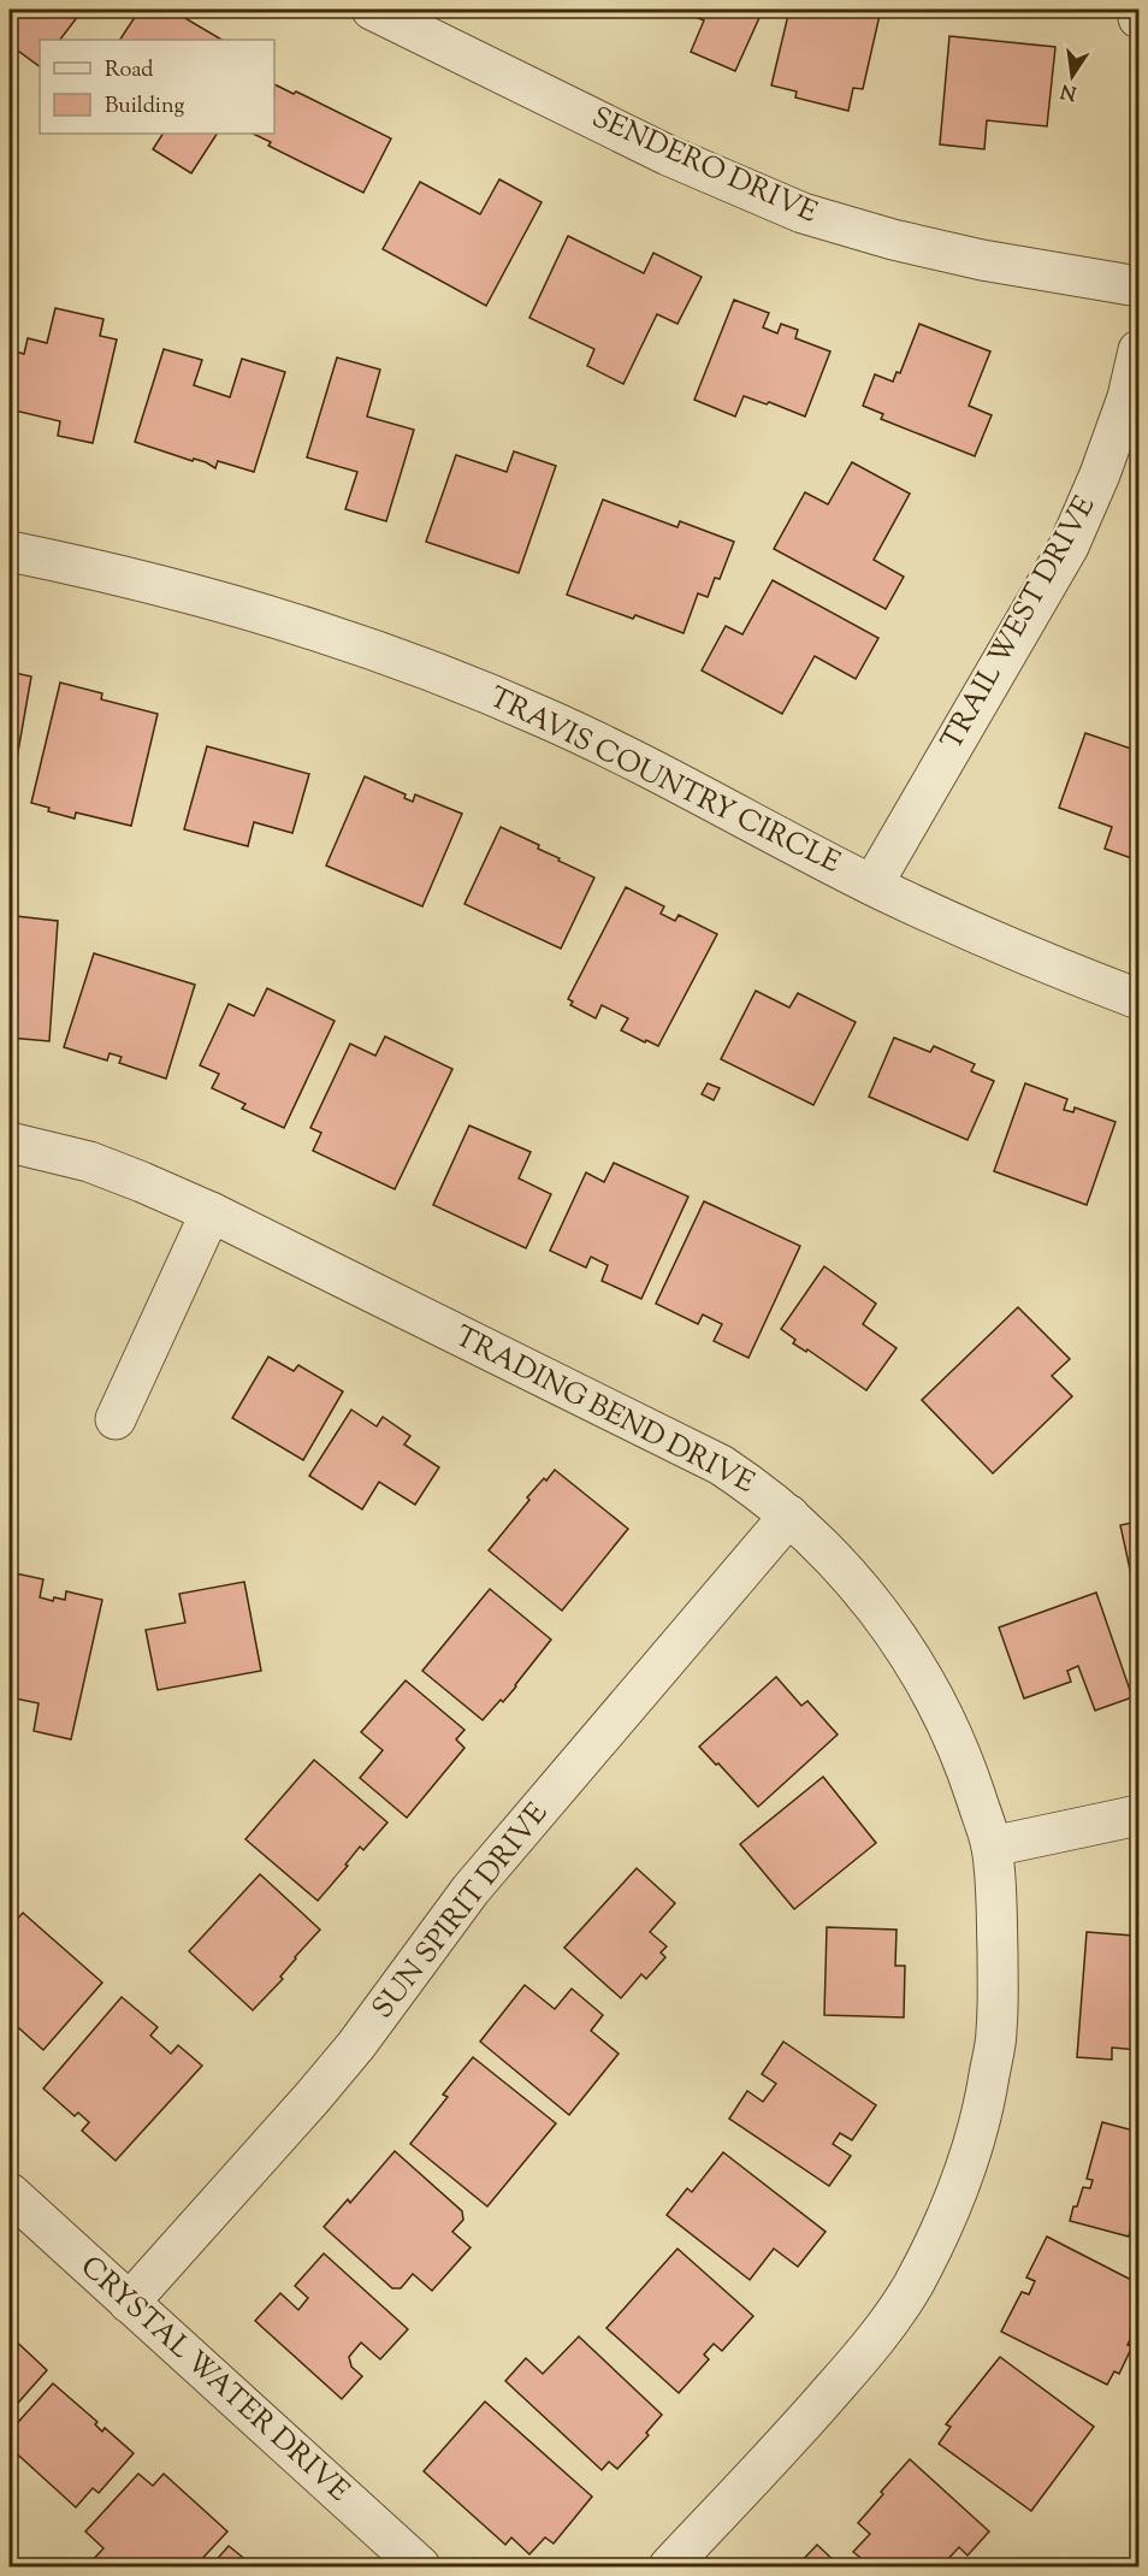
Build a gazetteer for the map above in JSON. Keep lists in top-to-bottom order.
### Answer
{
  "streets": {
    "street": [
      "SENDERO DRIVE",
      "TRAIL WEST DRIVE",
      "TRAVIS COUNTRY CIRCLE",
      "TRADING BEND DRIVE",
      "SUN SPIRIT DRIVE",
      "CRYSTAL WATER DRIVE"
    ]
  },
  "crossings": [
    ["TRAIL WEST DRIVE", "TRAVIS COUNTRY CIRCLE"],
    ["TRADING BEND DRIVE", "SUN SPIRIT DRIVE"],
    ["SUN SPIRIT DRIVE", "CRYSTAL WATER DRIVE"]
  ],
  "legend": ["Road", "Building"],
  "north": "bottom"
}
